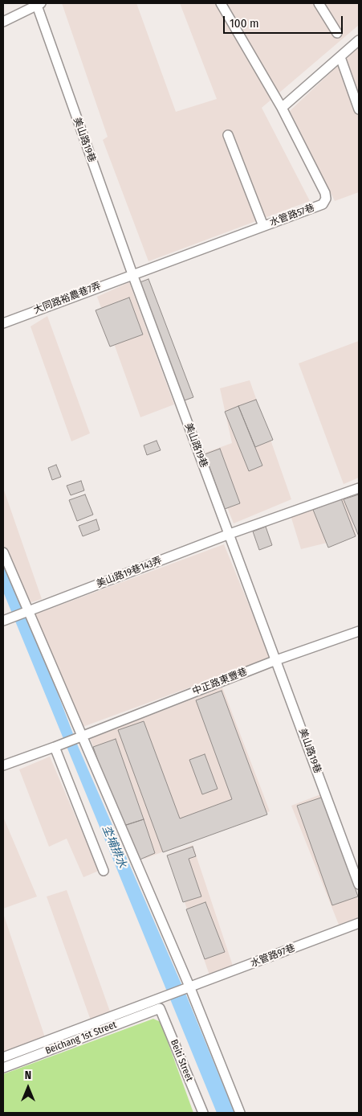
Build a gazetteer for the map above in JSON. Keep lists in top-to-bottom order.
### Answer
{
  "streets": {
    "street": [
      "美山路19巷",
      "水管路57巷",
      "大同路裕農巷7弄",
      "美山路19巷143弄",
      "中正路東豐巷",
      "水管路97巷",
      "Beichang 1st Street",
      "Beiti Street"
    ]
  },
  "crossings": [
    ["美山路19巷", "水管路57巷"],
    ["美山路19巷", "大同路裕農巷7弄"],
    ["美山路19巷", "美山路19巷143弄"],
    ["美山路19巷", "中正路東豐巷"],
    ["水管路57巷", "大同路裕農巷7弄"],
    ["水管路97巷", "Beichang 1st Street"],
    ["水管路97巷", "Beiti Street"],
    ["Beichang 1st Street", "Beiti Street"]
  ],
  "water": ["坔埔排水"],
  "scale_bar": "100 m",
  "north": "top"
}
